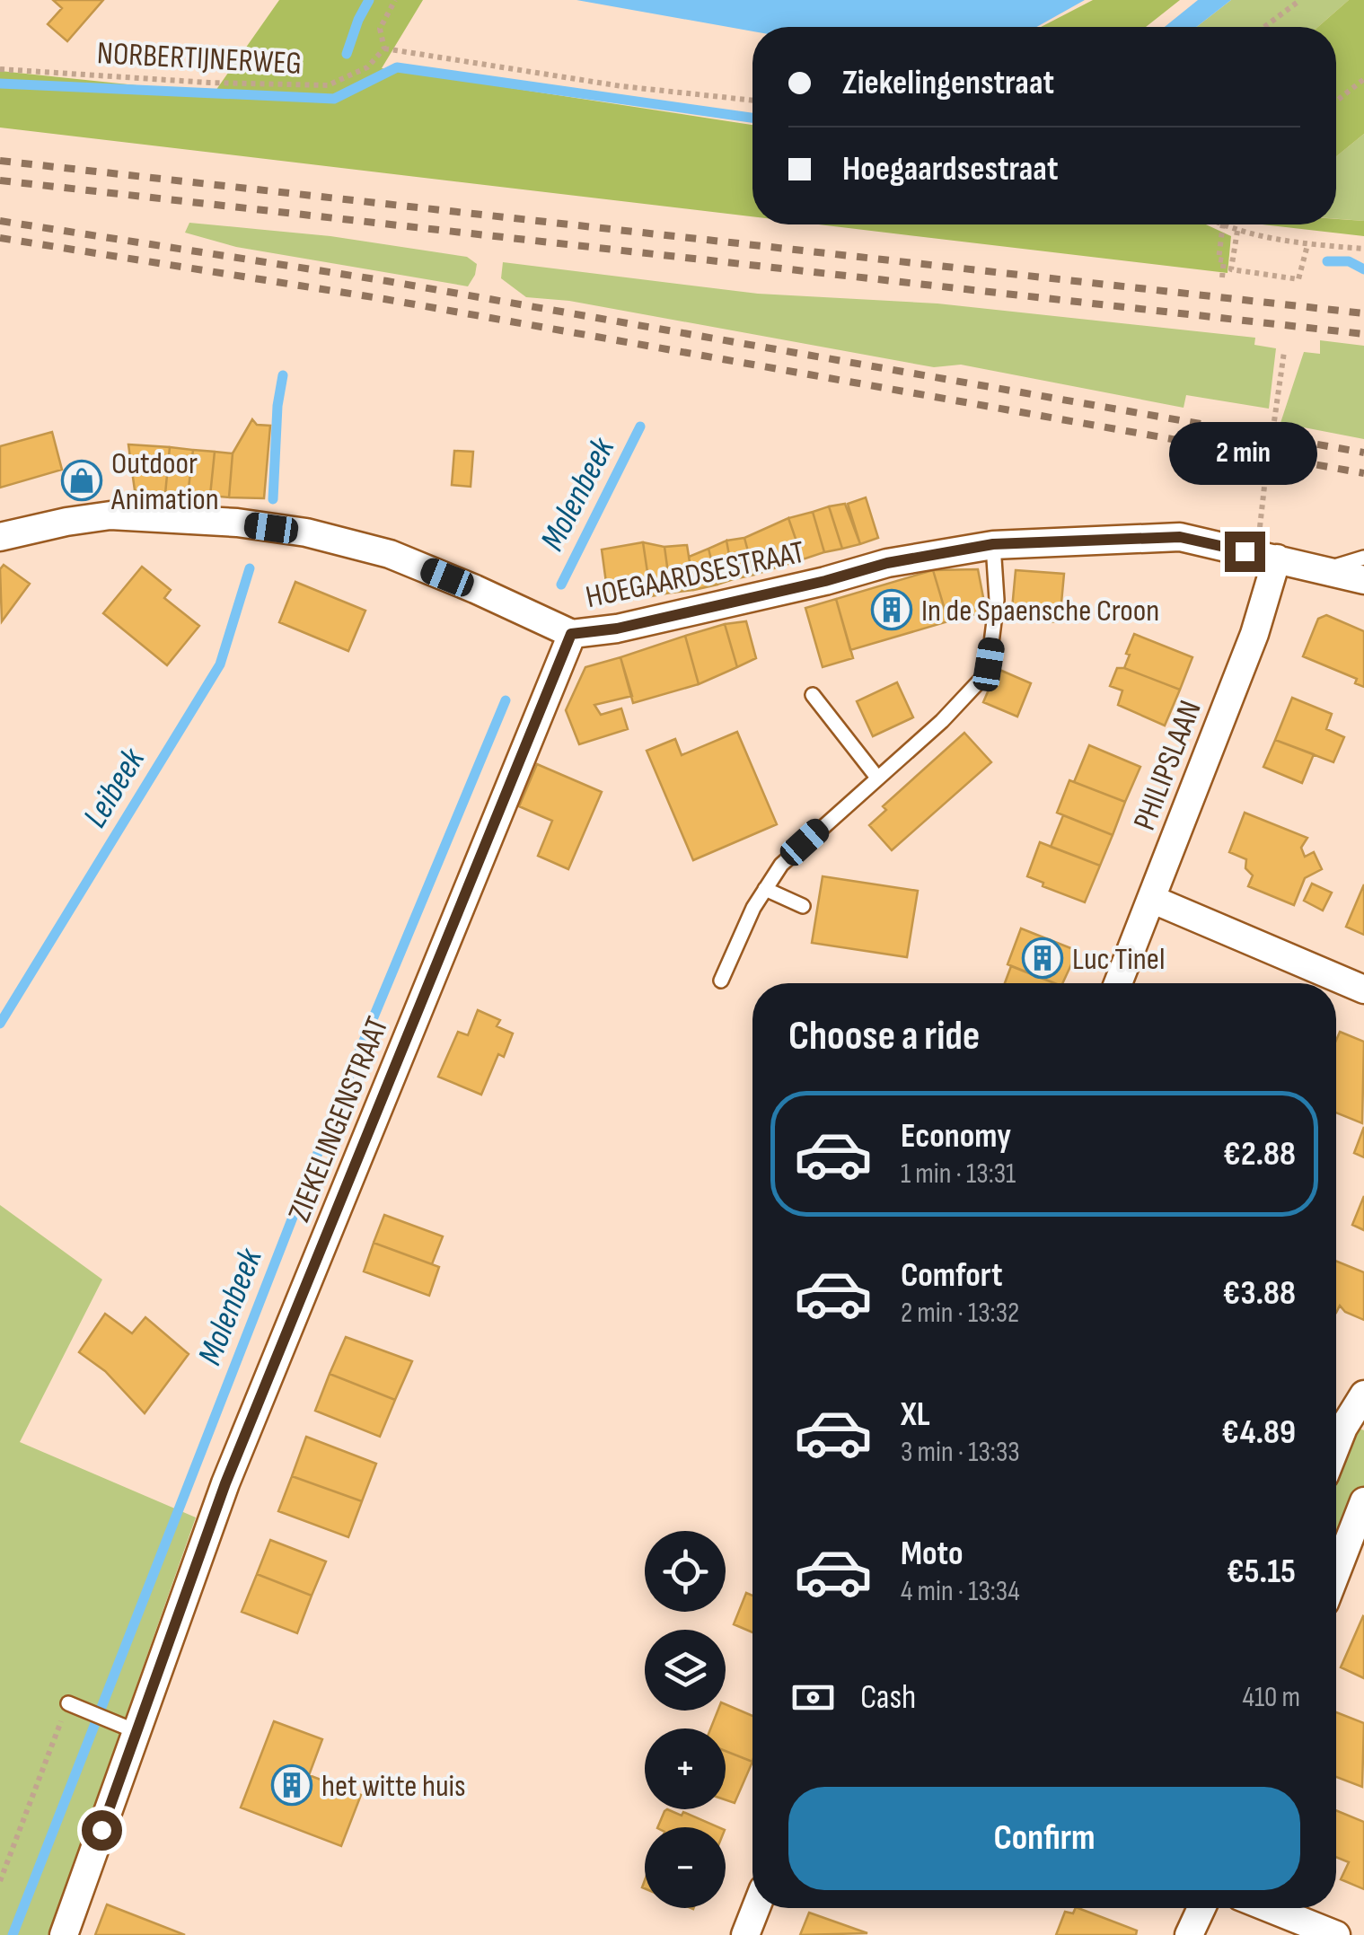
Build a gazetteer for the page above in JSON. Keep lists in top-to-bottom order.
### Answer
{
  "streets": {
    "street": ["HOEGAARDSESTRAAT", "PHILIPSLAAN", "ZIEKELINGENSTRAAT"],
    "path": ["NORBERTIJNERWEG"]
  },
  "crossings": [
    ["HOEGAARDSESTRAAT", "PHILIPSLAAN"],
    ["HOEGAARDSESTRAAT", "ZIEKELINGENSTRAAT"]
  ],
  "water": ["Molenbeek", "Leibeek"],
  "places": {
    "shop": ["Outdoor Animation"],
    "building": ["In de Spaensche Croon", "Luc Tinel", "het witte huis"]
  },
  "page": {
    "banner": ["Ziekelingenstraat", "Hoegaardsestraat"],
    "bubble": "2 min",
    "heading": "Choose a ride",
    "list": [
      {
        "name": "Economy",
        "note": "1 min · 13:31",
        "value": "€2.88"
      },
      {
        "name": "Comfort",
        "note": "2 min · 13:32",
        "value": "€3.88"
      },
      {
        "name": "XL",
        "note": "3 min · 13:33",
        "value": "€4.89"
      },
      {
        "name": "Moto",
        "note": "4 min · 13:34",
        "value": "€5.15"
      }
    ],
    "map_buttons": ["+", "−"],
    "pay": ["Cash", "410 m"],
    "buttons": "Confirm"
  }
}
